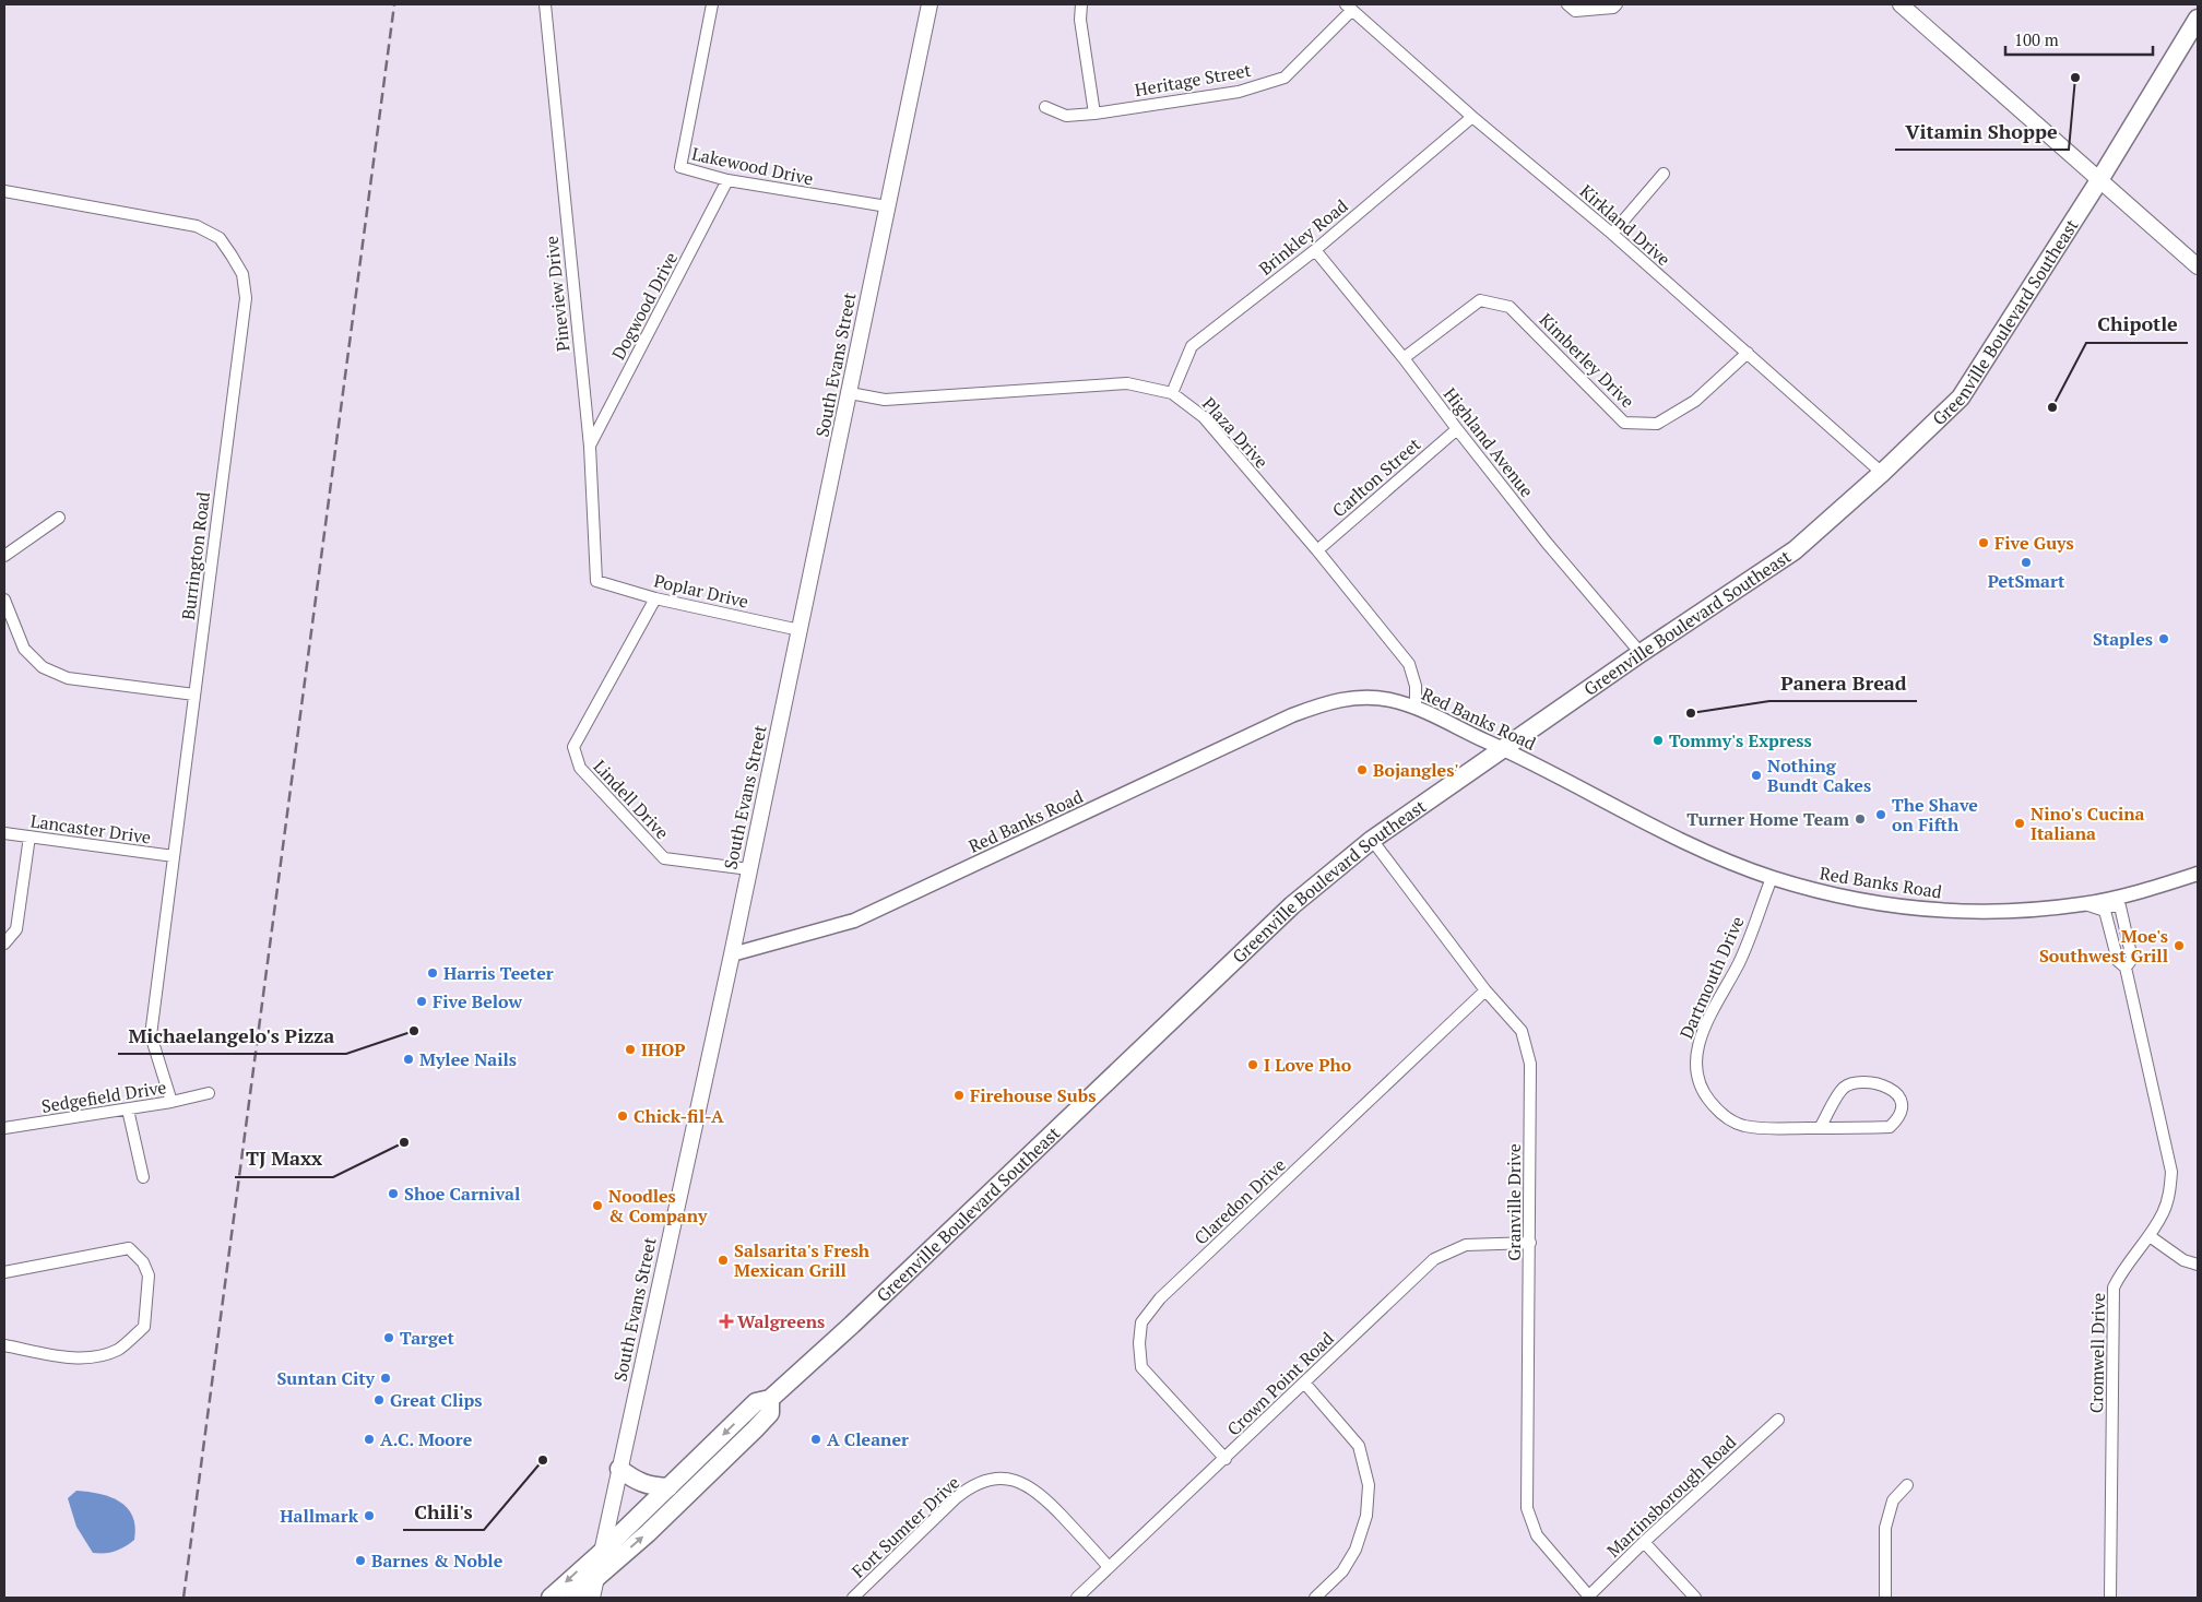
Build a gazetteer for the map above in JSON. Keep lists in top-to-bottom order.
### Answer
{
  "streets": {
    "highway": ["Greenville Boulevard Southeast"],
    "main road": ["South Evans Street"],
    "street": [
      "Heritage Street",
      "Lakewood Drive",
      "Kirkland Drive",
      "Brinkley Road",
      "Pineview Drive",
      "Dogwood Drive",
      "Kimberley Drive",
      "Plaza Drive",
      "Highland Avenue",
      "Carlton Street",
      "Burrington Road",
      "Poplar Drive",
      "Red Banks Road",
      "Lindell Drive",
      "Lancaster Drive",
      "Dartmouth Drive",
      "Sedgefield Drive",
      "Claredon Drive",
      "Granville Drive",
      "Cromwell Drive",
      "Crown Point Road",
      "Martinsborough Road",
      "Fort Sumter Drive"
    ]
  },
  "crossings": [
    ["Heritage Street", "Kirkland Drive"],
    ["Lakewood Drive", "Dogwood Drive"],
    ["Lakewood Drive", "South Evans Street"],
    ["Kirkland Drive", "Brinkley Road"],
    ["Kirkland Drive", "Greenville Boulevard Southeast"],
    ["Kirkland Drive", "Kimberley Drive"],
    ["Brinkley Road", "Plaza Drive"],
    ["Brinkley Road", "Highland Avenue"],
    ["Pineview Drive", "Dogwood Drive"],
    ["Pineview Drive", "Poplar Drive"],
    ["Greenville Boulevard Southeast", "South Evans Street"],
    ["Greenville Boulevard Southeast", "Highland Avenue"],
    ["Greenville Boulevard Southeast", "Red Banks Road"],
    ["Greenville Boulevard Southeast", "Granville Drive"],
    ["Kimberley Drive", "Highland Avenue"],
    ["South Evans Street", "Plaza Drive"],
    ["South Evans Street", "Poplar Drive"],
    ["South Evans Street", "Red Banks Road"],
    ["South Evans Street", "Lindell Drive"],
    ["Plaza Drive", "Carlton Street"],
    ["Plaza Drive", "Red Banks Road"],
    ["Highland Avenue", "Carlton Street"],
    ["Burrington Road", "Lancaster Drive"],
    ["Burrington Road", "Sedgefield Drive"],
    ["Poplar Drive", "Lindell Drive"],
    ["Red Banks Road", "Dartmouth Drive"],
    ["Red Banks Road", "Cromwell Drive"],
    ["Claredon Drive", "Granville Drive"],
    ["Claredon Drive", "Crown Point Road"],
    ["Granville Drive", "Crown Point Road"],
    ["Granville Drive", "Martinsborough Road"],
    ["Crown Point Road", "Fort Sumter Drive"]
  ],
  "places": {
    "other": [
      "Vitamin Shoppe",
      "Chipotle",
      "Five Guys",
      "PetSmart",
      "Staples",
      "Panera Bread",
      "Tommy's Express",
      "Bojangles'",
      "Nothing Bundt Cakes",
      "The Shave on Fifth",
      "Turner Home Team",
      "Nino's Cucina Italiana",
      "Moe's Southwest Grill",
      "Harris Teeter",
      "Five Below",
      "Michaelangelo's Pizza",
      "IHOP",
      "Mylee Nails",
      "I Love Pho",
      "Firehouse Subs",
      "Chick-fil-A",
      "TJ Maxx",
      "Shoe Carnival",
      "Noodles & Company",
      "Salsarita's Fresh Mexican Grill",
      "Target",
      "Suntan City",
      "Great Clips",
      "A.C. Moore",
      "A Cleaner",
      "Chili's",
      "Hallmark",
      "Barnes & Noble"
    ],
    "health": ["Walgreens"]
  },
  "scale_bar": "100 m"
}
